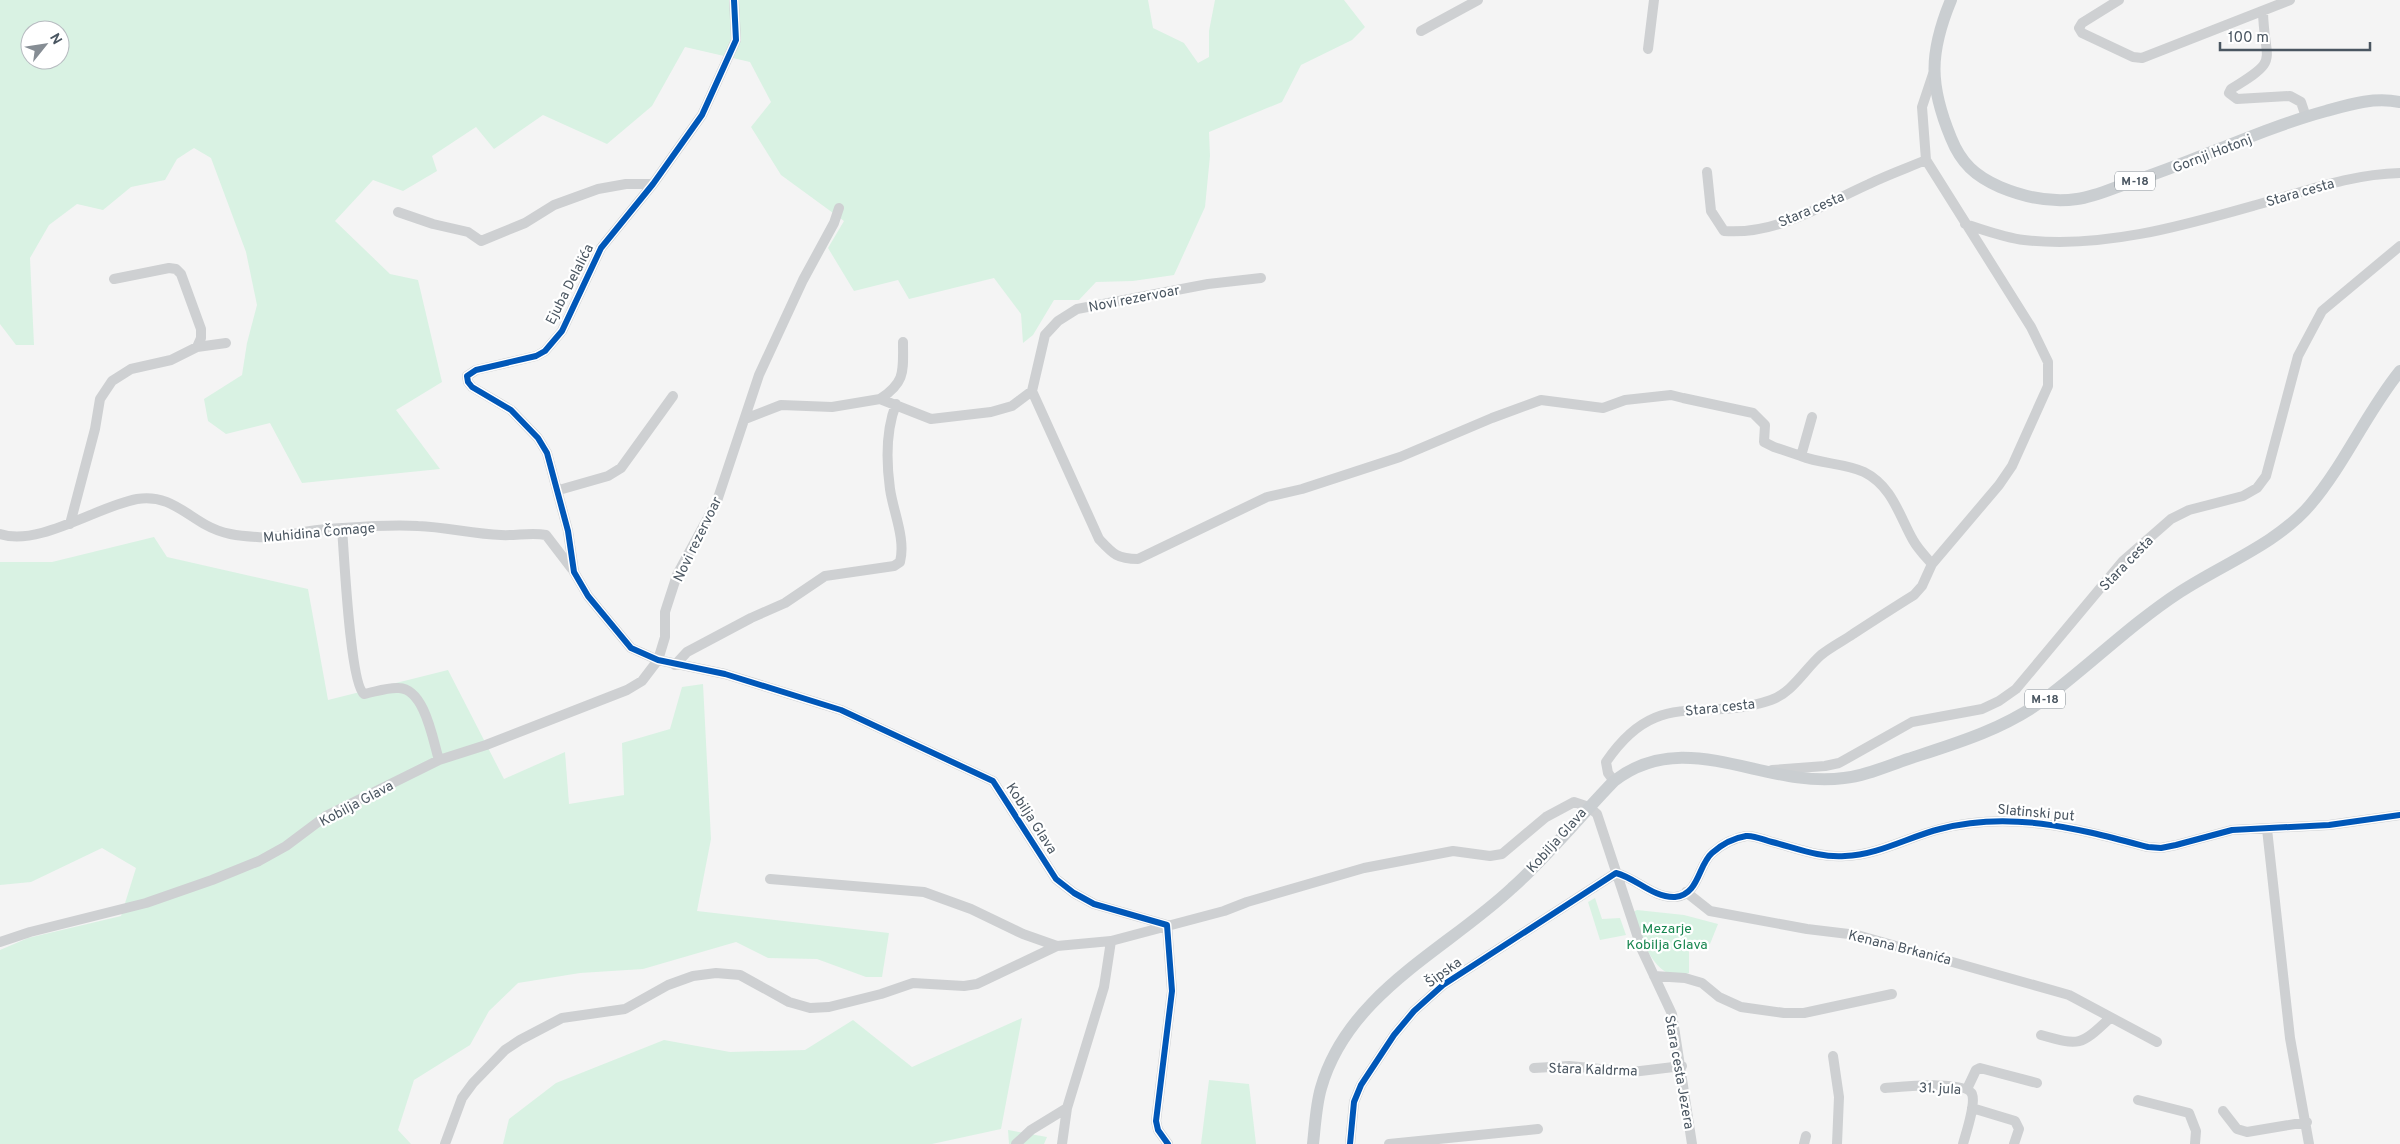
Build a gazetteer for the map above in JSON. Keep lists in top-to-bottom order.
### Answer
{
  "streets": {
    "main road": [
      "Gornji Hotonj",
      "M-18",
      "Stara cesta",
      "Kobilja Glava"
    ],
    "street": [
      "Ejuba Delalića",
      "Novi rezervoar",
      "Muhidina Čomage",
      "Slatinski put",
      "Kenana Brkanića",
      "Šipska",
      "Stara Kaldrma",
      "Stara cesta Jezera",
      "31. jula"
    ]
  },
  "crossings": [
    ["Gornji Hotonj", "Stara cesta"],
    ["Stara cesta", "Kobilja Glava"],
    ["Stara cesta", "Stara cesta Jezera"],
    ["Ejuba Delalića", "Novi rezervoar"],
    ["Ejuba Delalića", "Muhidina Čomage"],
    ["Ejuba Delalića", "Kobilja Glava"],
    ["Novi rezervoar", "Kobilja Glava"],
    ["Kobilja Glava", "Stara cesta Jezera"],
    ["Slatinski put", "Kenana Brkanića"],
    ["Šipska", "Stara cesta Jezera"],
    ["Stara Kaldrma", "Stara cesta Jezera"]
  ],
  "parks": ["Mezarje Kobilja Glava"],
  "scale_bar": "100 m",
  "north": "top right"
}
